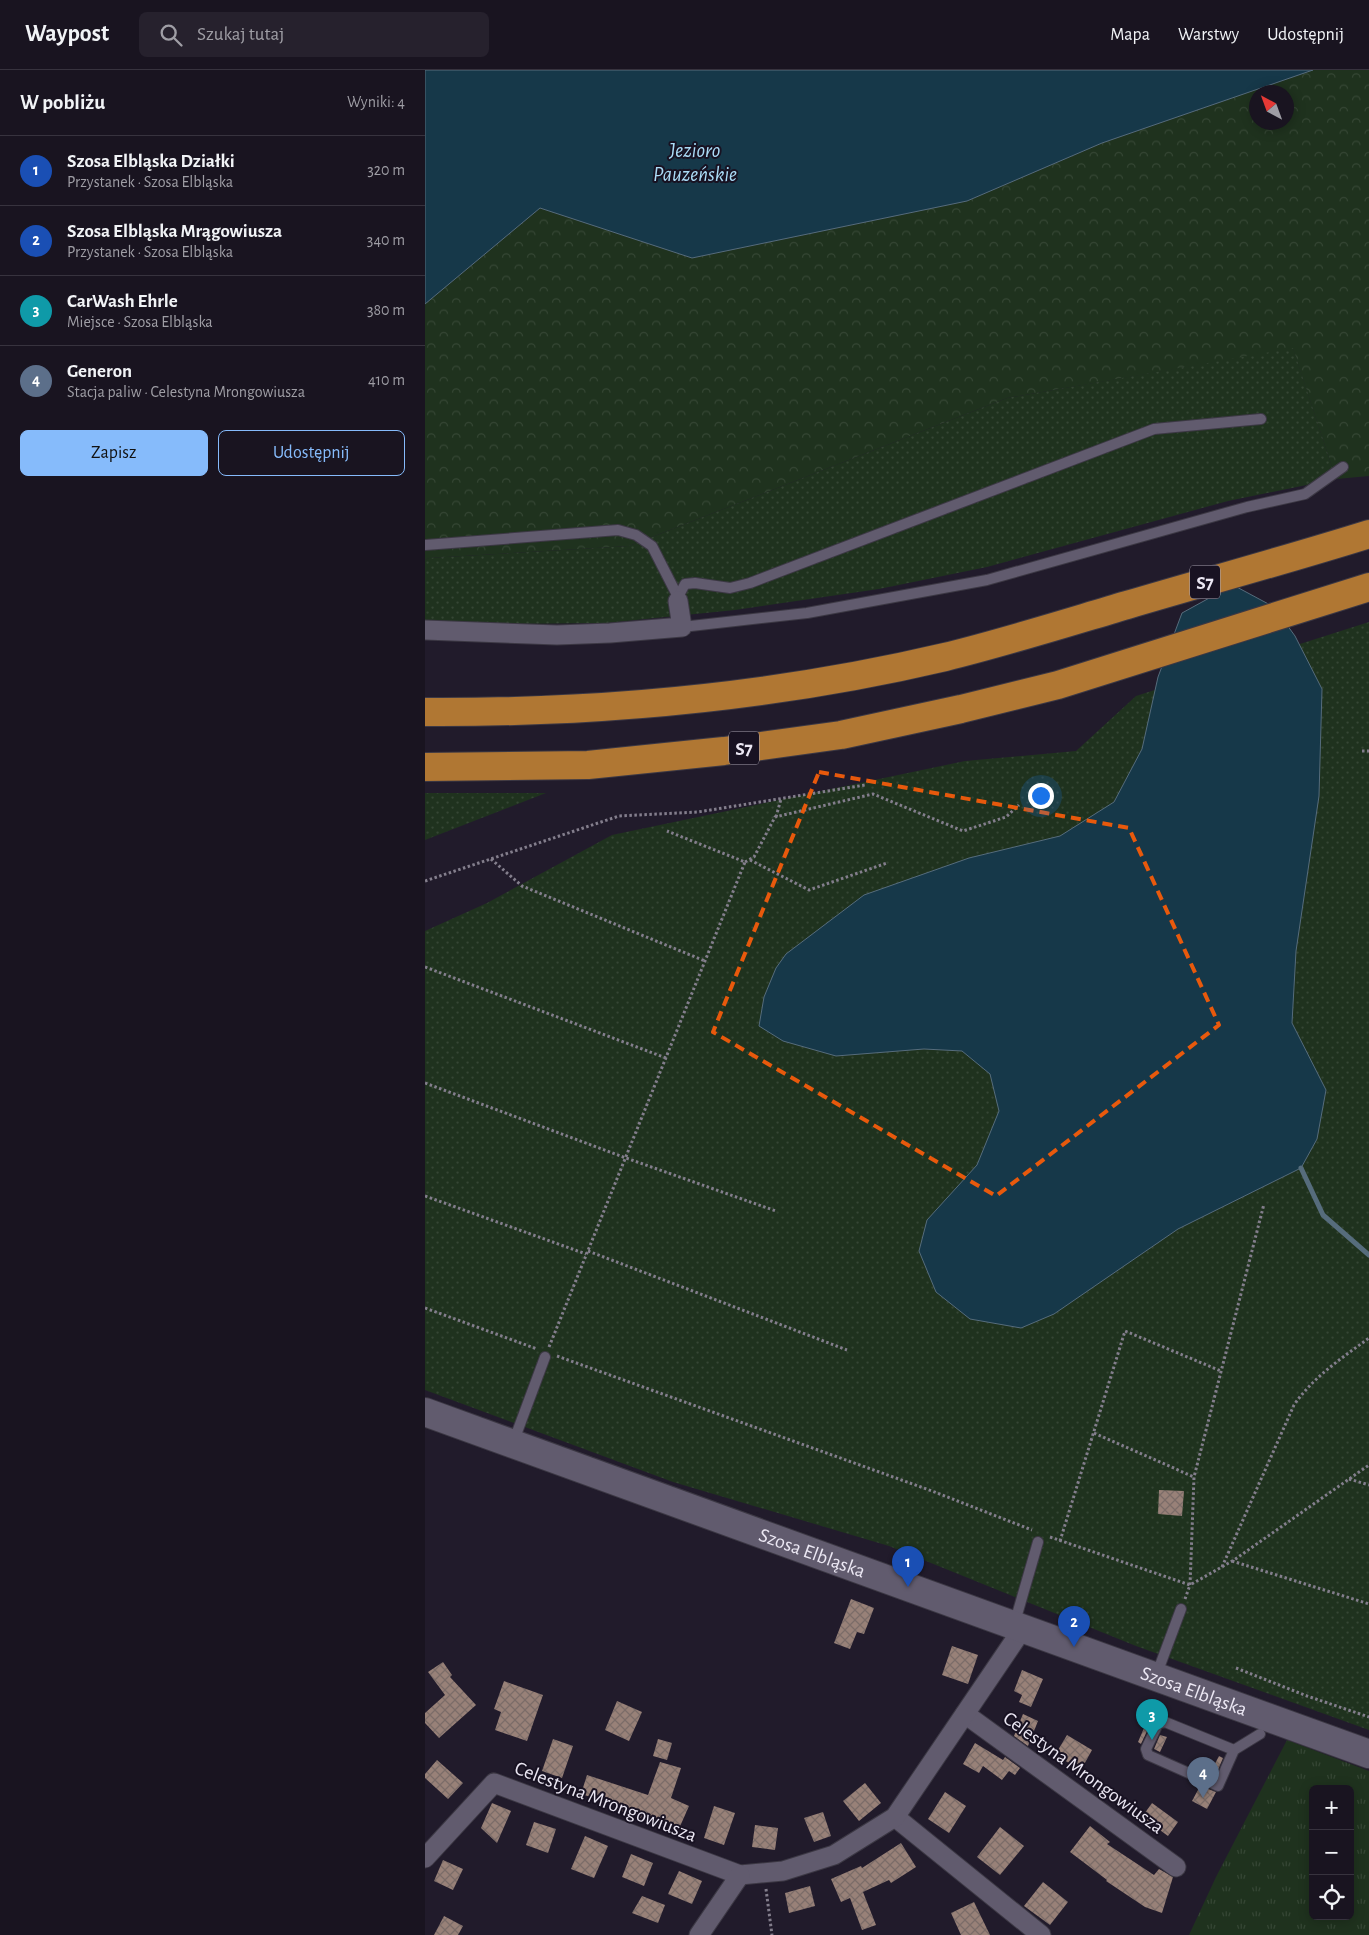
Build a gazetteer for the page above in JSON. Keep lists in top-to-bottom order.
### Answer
{
  "streets": {
    "highway": ["S7"],
    "main road": ["Szosa Elbląska"],
    "street": ["Celestyna Mrongowiusza"]
  },
  "crossings": [
    ["Szosa Elbląska", "Celestyna Mrongowiusza"]
  ],
  "water": ["Jezioro Pauzeńskie"],
  "north": "top left",
  "page": {
    "header": "Waypost",
    "search": "Szukaj tutaj",
    "nav": ["Mapa", "Warstwy", "Udostępnij"],
    "heading": ["W pobliżu", "Wyniki: 4"],
    "list": [
      {
        "mark": "1",
        "name": "Szosa Elbląska Działki",
        "note": "Przystanek · Szosa Elbląska",
        "value": "320 m"
      },
      {
        "mark": "2",
        "name": "Szosa Elbląska Mrągowiusza",
        "note": "Przystanek · Szosa Elbląska",
        "value": "340 m"
      },
      {
        "mark": "3",
        "name": "CarWash Ehrle",
        "note": "Miejsce · Szosa Elbląska",
        "value": "380 m"
      },
      {
        "mark": "4",
        "name": "Generon",
        "note": "Stacja paliw · Celestyna Mrongowiusza",
        "value": "410 m"
      }
    ],
    "buttons": ["Zapisz", "Udostępnij"],
    "pins": [
      "1",
      "2",
      "3",
      "4"
    ],
    "map_buttons": ["+", "−"]
  }
}
